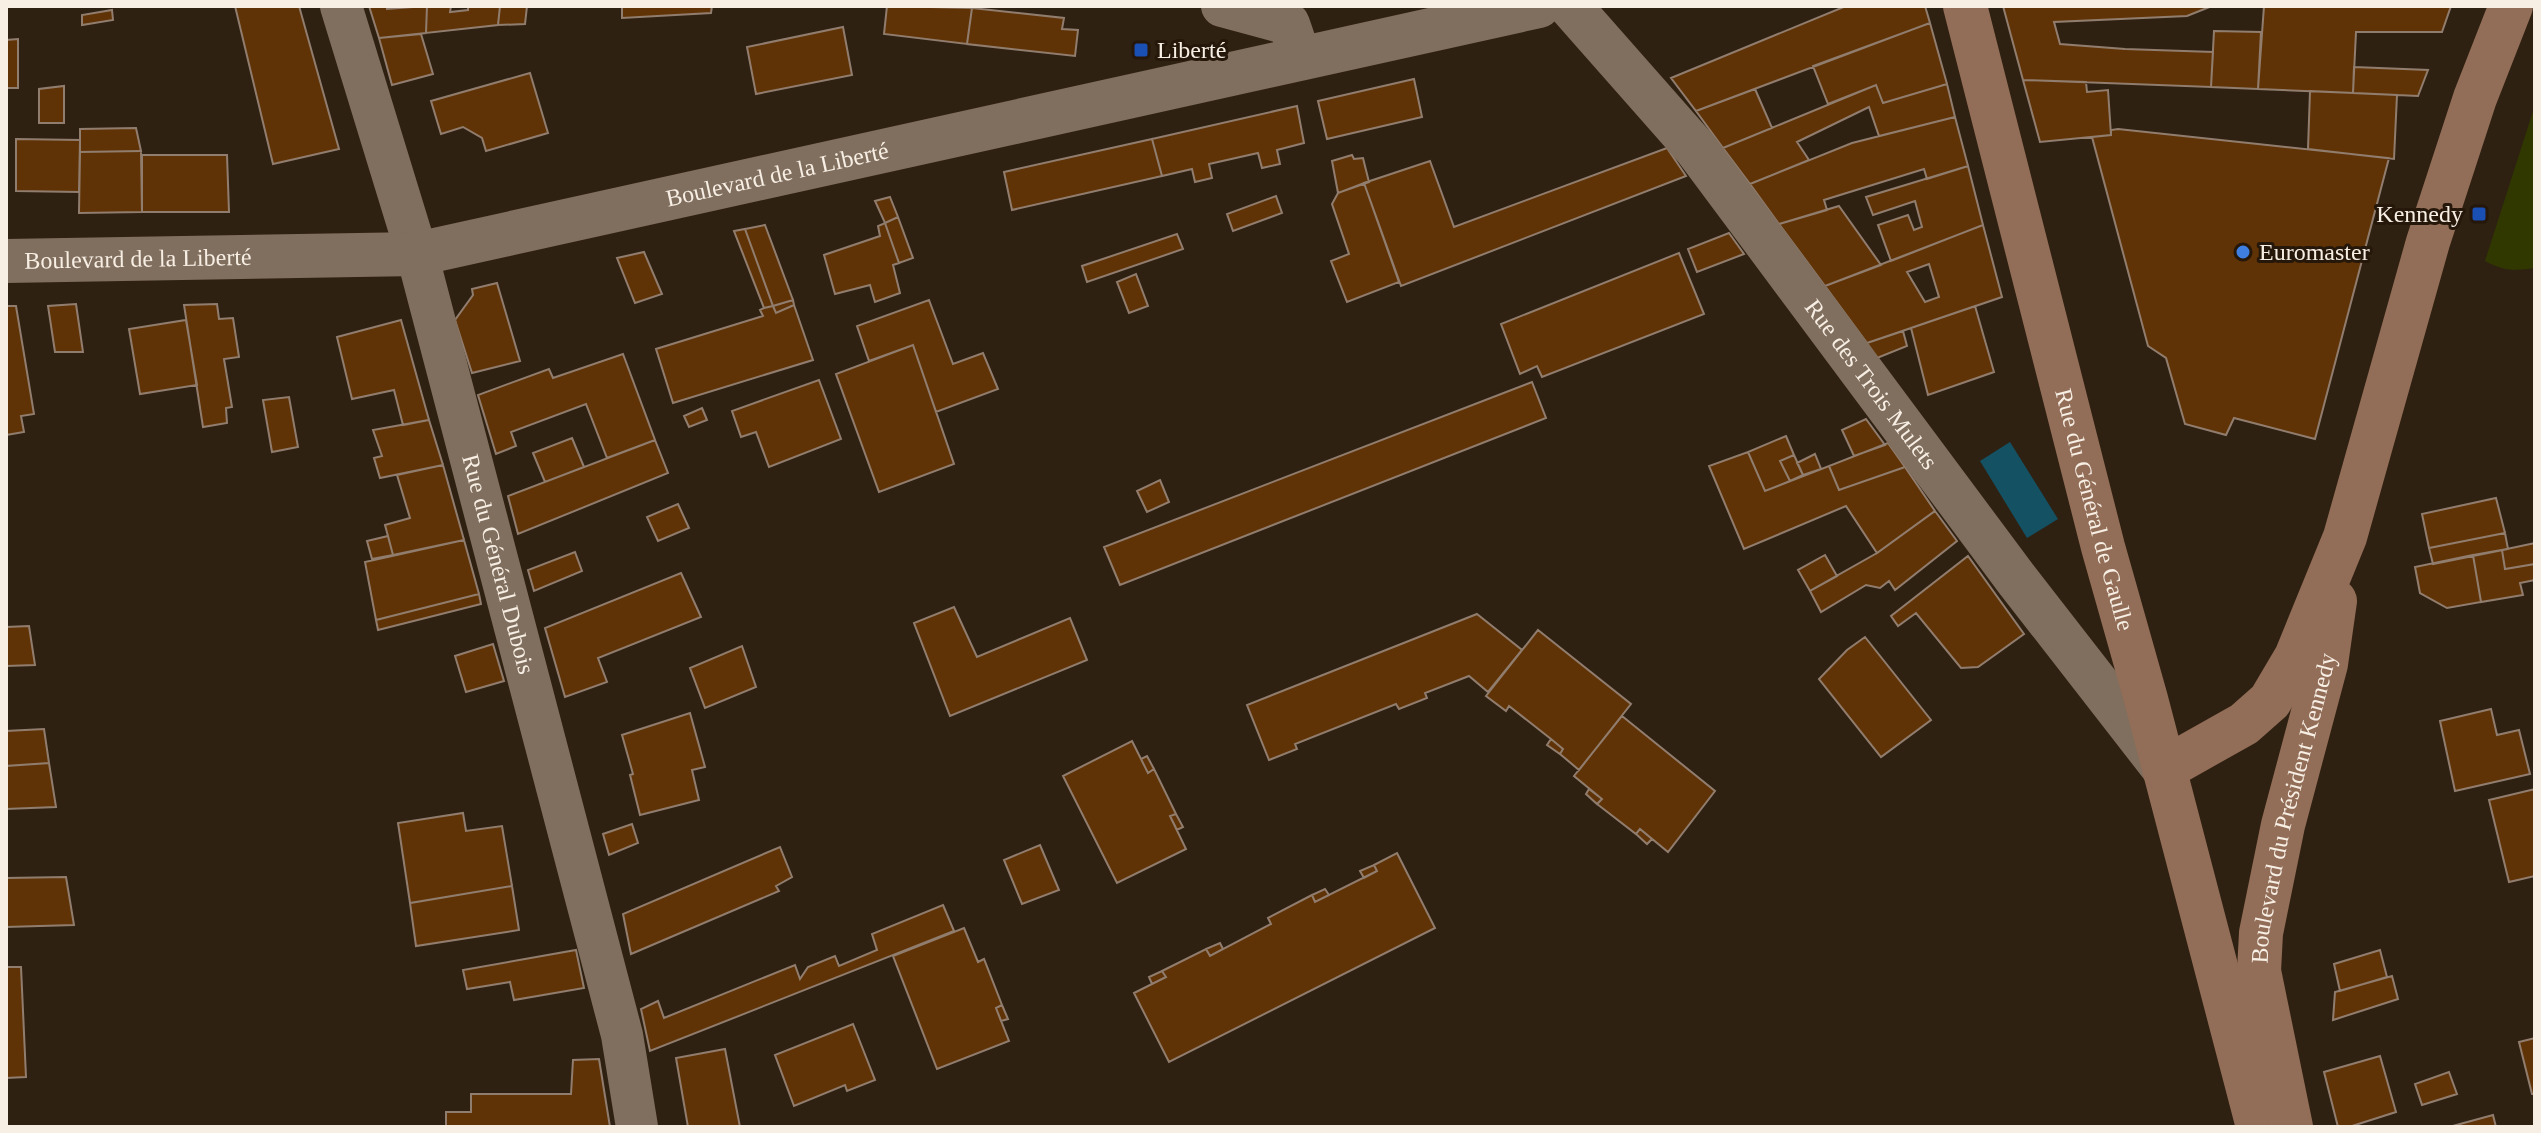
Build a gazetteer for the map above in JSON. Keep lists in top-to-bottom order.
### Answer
{
  "streets": {
    "main road": ["Rue du Général de Gaulle", "Boulevard du Président Kennedy"],
    "street": ["Boulevard de la Liberté", "Rue des Trois Mulets", "Rue du Général Dubois"]
  },
  "crossings": [
    ["Boulevard de la Liberté", "Rue du Général Dubois"],
    ["Rue des Trois Mulets", "Rue du Général de Gaulle"],
    ["Rue des Trois Mulets", "Boulevard du Président Kennedy"],
    ["Rue du Général de Gaulle", "Boulevard du Président Kennedy"]
  ],
  "places": {
    "transit": ["Liberté", "Kennedy"],
    "other": ["Euromaster"]
  }
}
